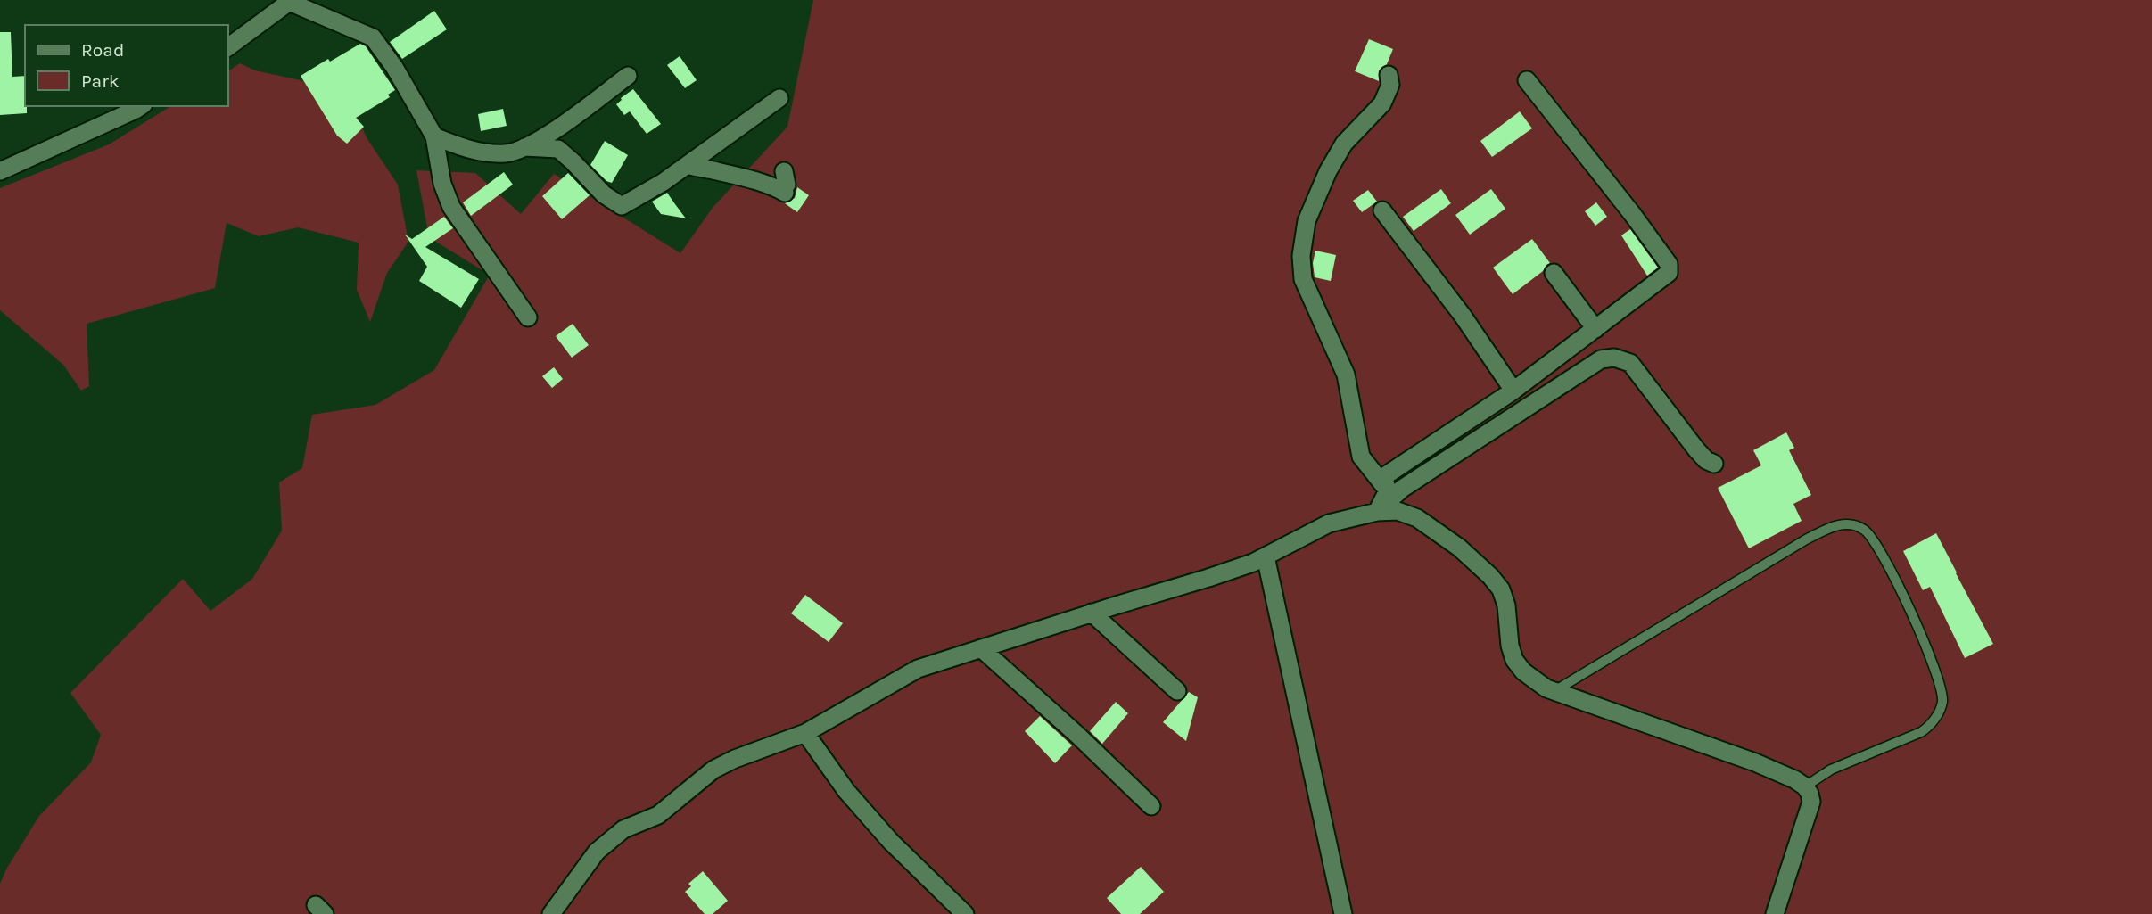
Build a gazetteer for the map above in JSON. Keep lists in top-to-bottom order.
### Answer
{
  "legend": ["Road", "Park"]
}
